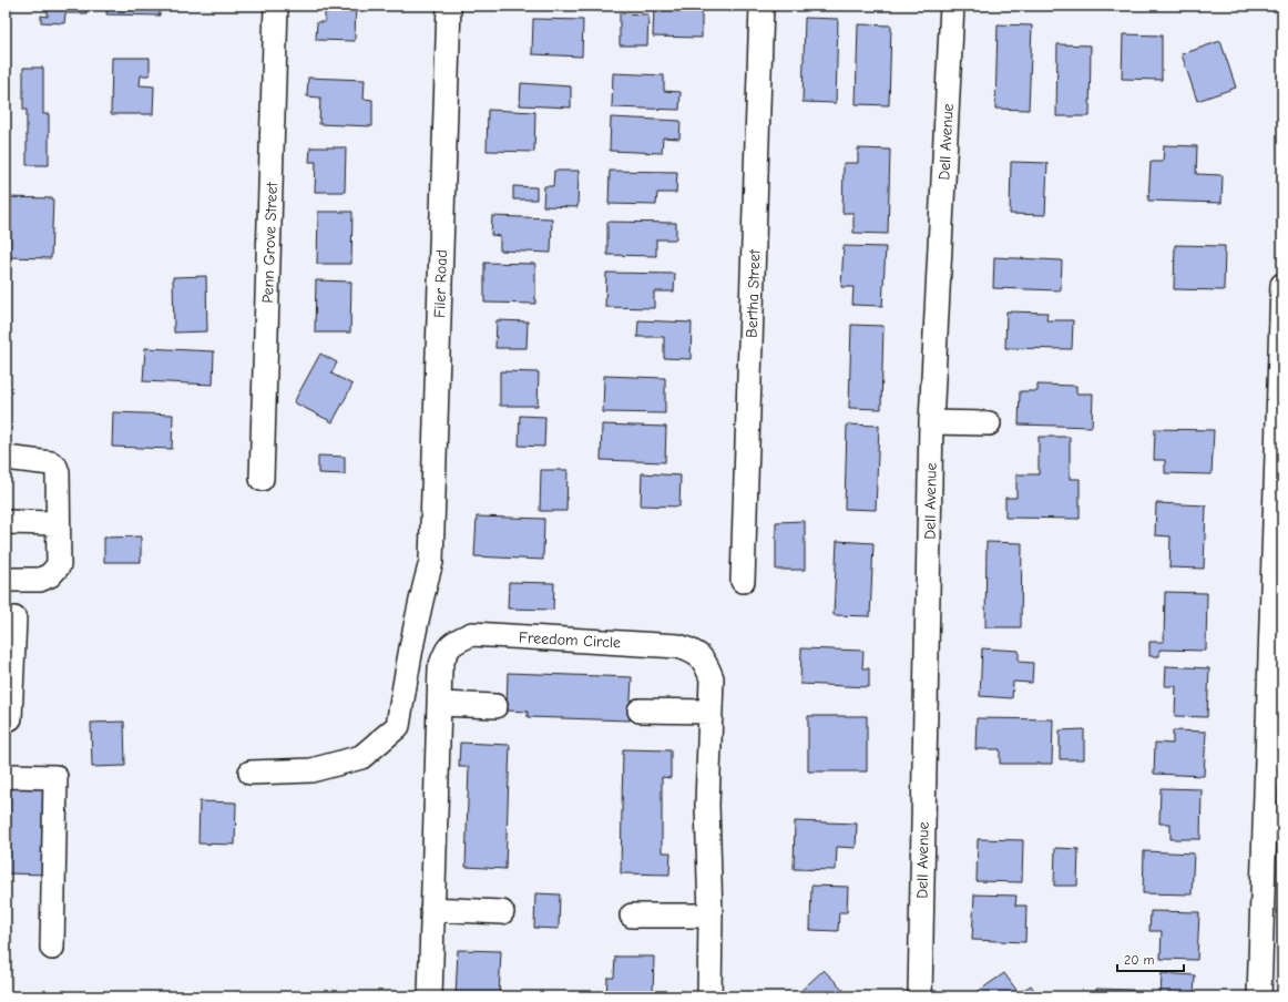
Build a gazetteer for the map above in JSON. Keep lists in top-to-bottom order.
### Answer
{
  "streets": {
    "street": [
      "Dell Avenue",
      "Penn Grove Street",
      "Filer Road",
      "Bertha Street",
      "Freedom Circle"
    ]
  },
  "scale_bar": "20 m"
}
